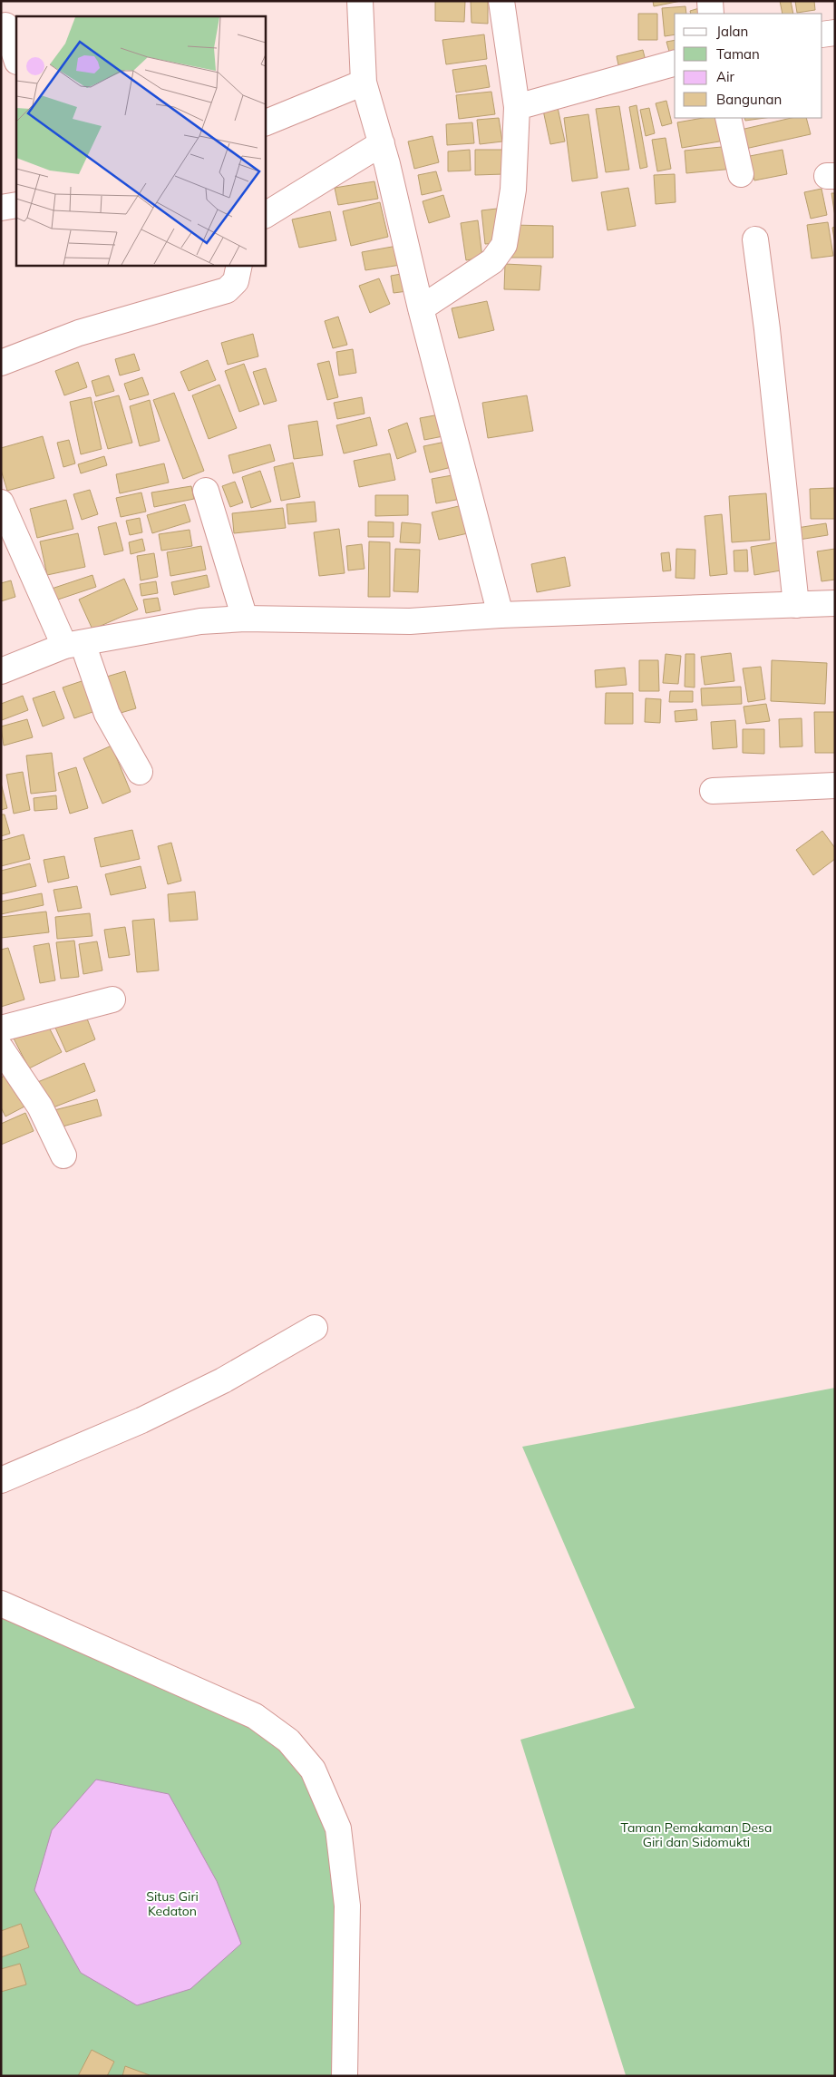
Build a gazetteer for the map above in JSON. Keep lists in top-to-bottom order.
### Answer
{
  "parks": ["Taman Pemakaman Desa Giri dan Sidomukti", "Situs Giri Kedaton"],
  "legend": [
    "Jalan",
    "Taman",
    "Air",
    "Bangunan"
  ]
}
